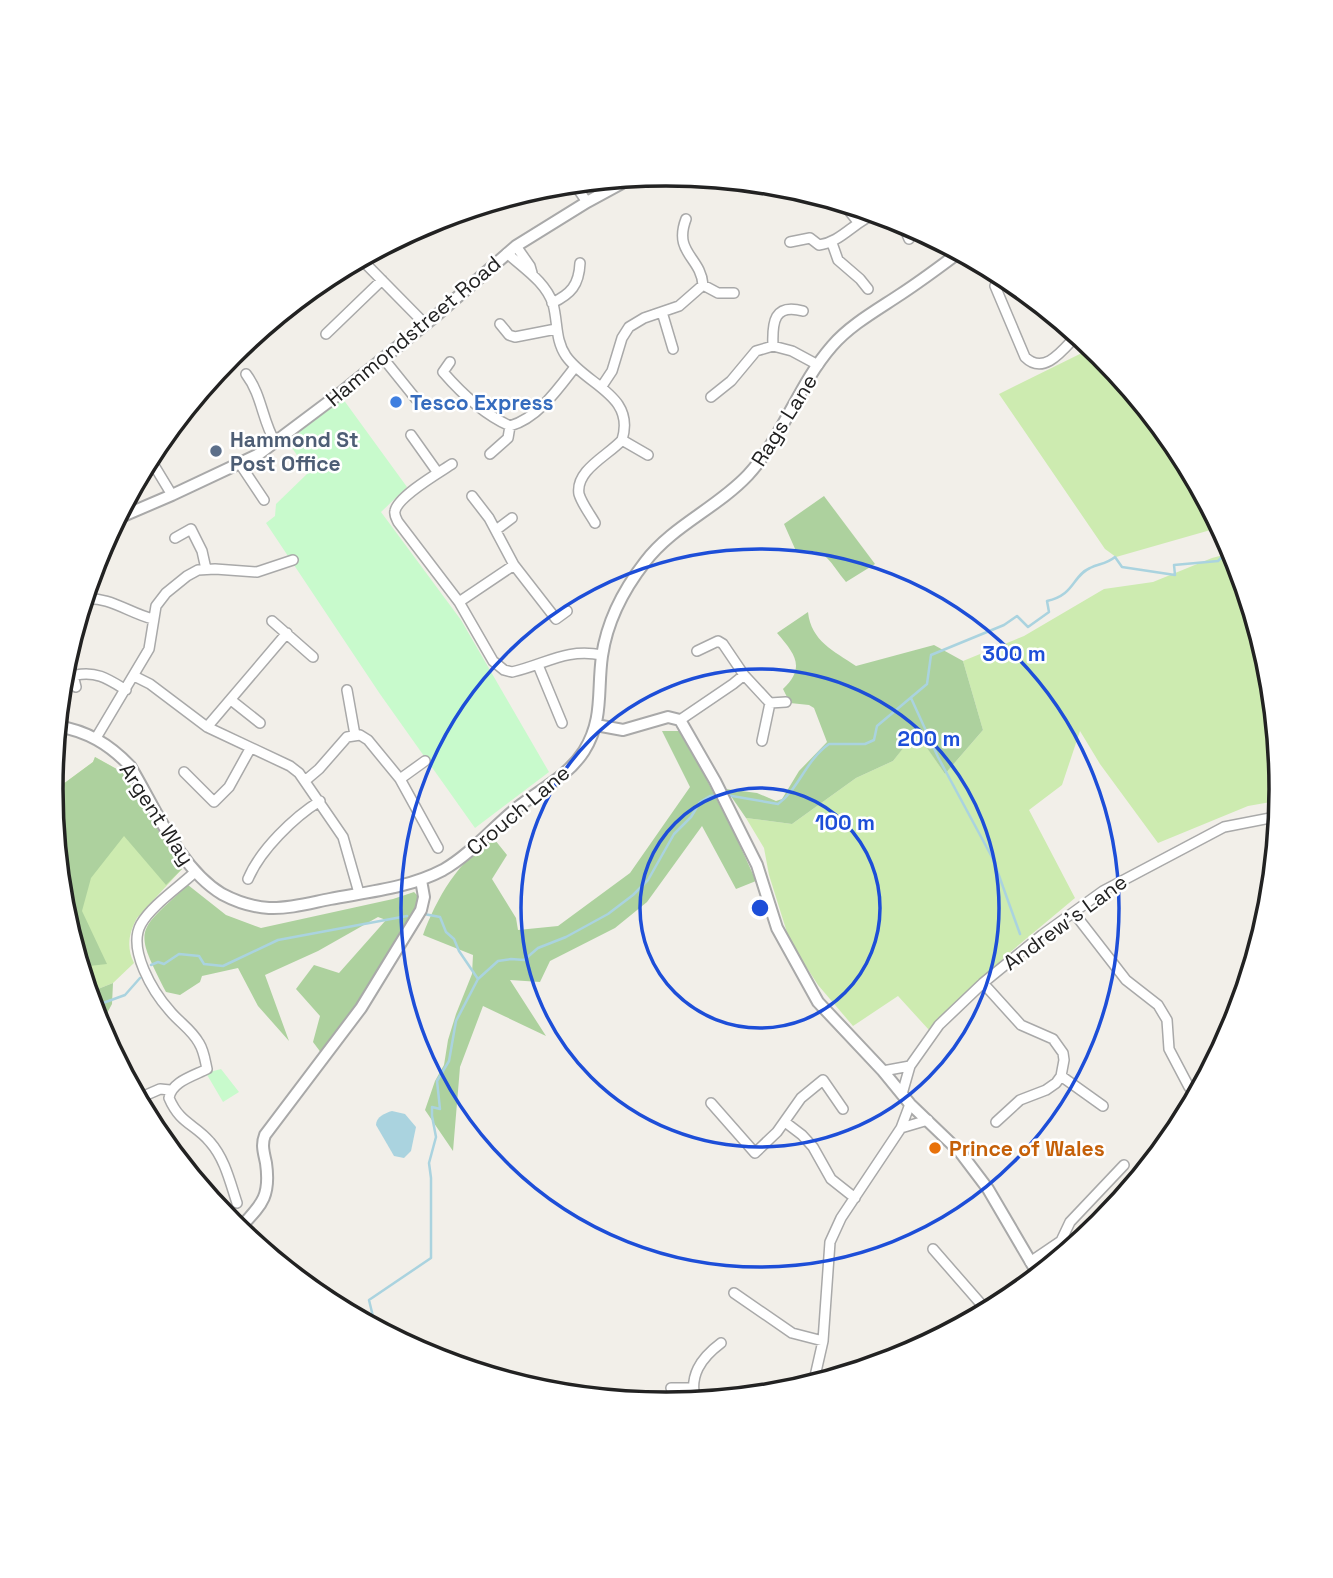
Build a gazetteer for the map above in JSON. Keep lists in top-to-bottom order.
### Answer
{
  "streets": {
    "street": [
      "Hammondstreet Road",
      "Rags Lane",
      "Crouch Lane",
      "Argent Way",
      "Andrew's Lane"
    ]
  },
  "crossings": [
    ["Rags Lane", "Crouch Lane"],
    ["Crouch Lane", "Argent Way"]
  ],
  "places": ["Tesco Express", "Hammond St Post Office", "Prince of Wales"],
  "rings": ["300 m", "200 m", "100 m"]
}
